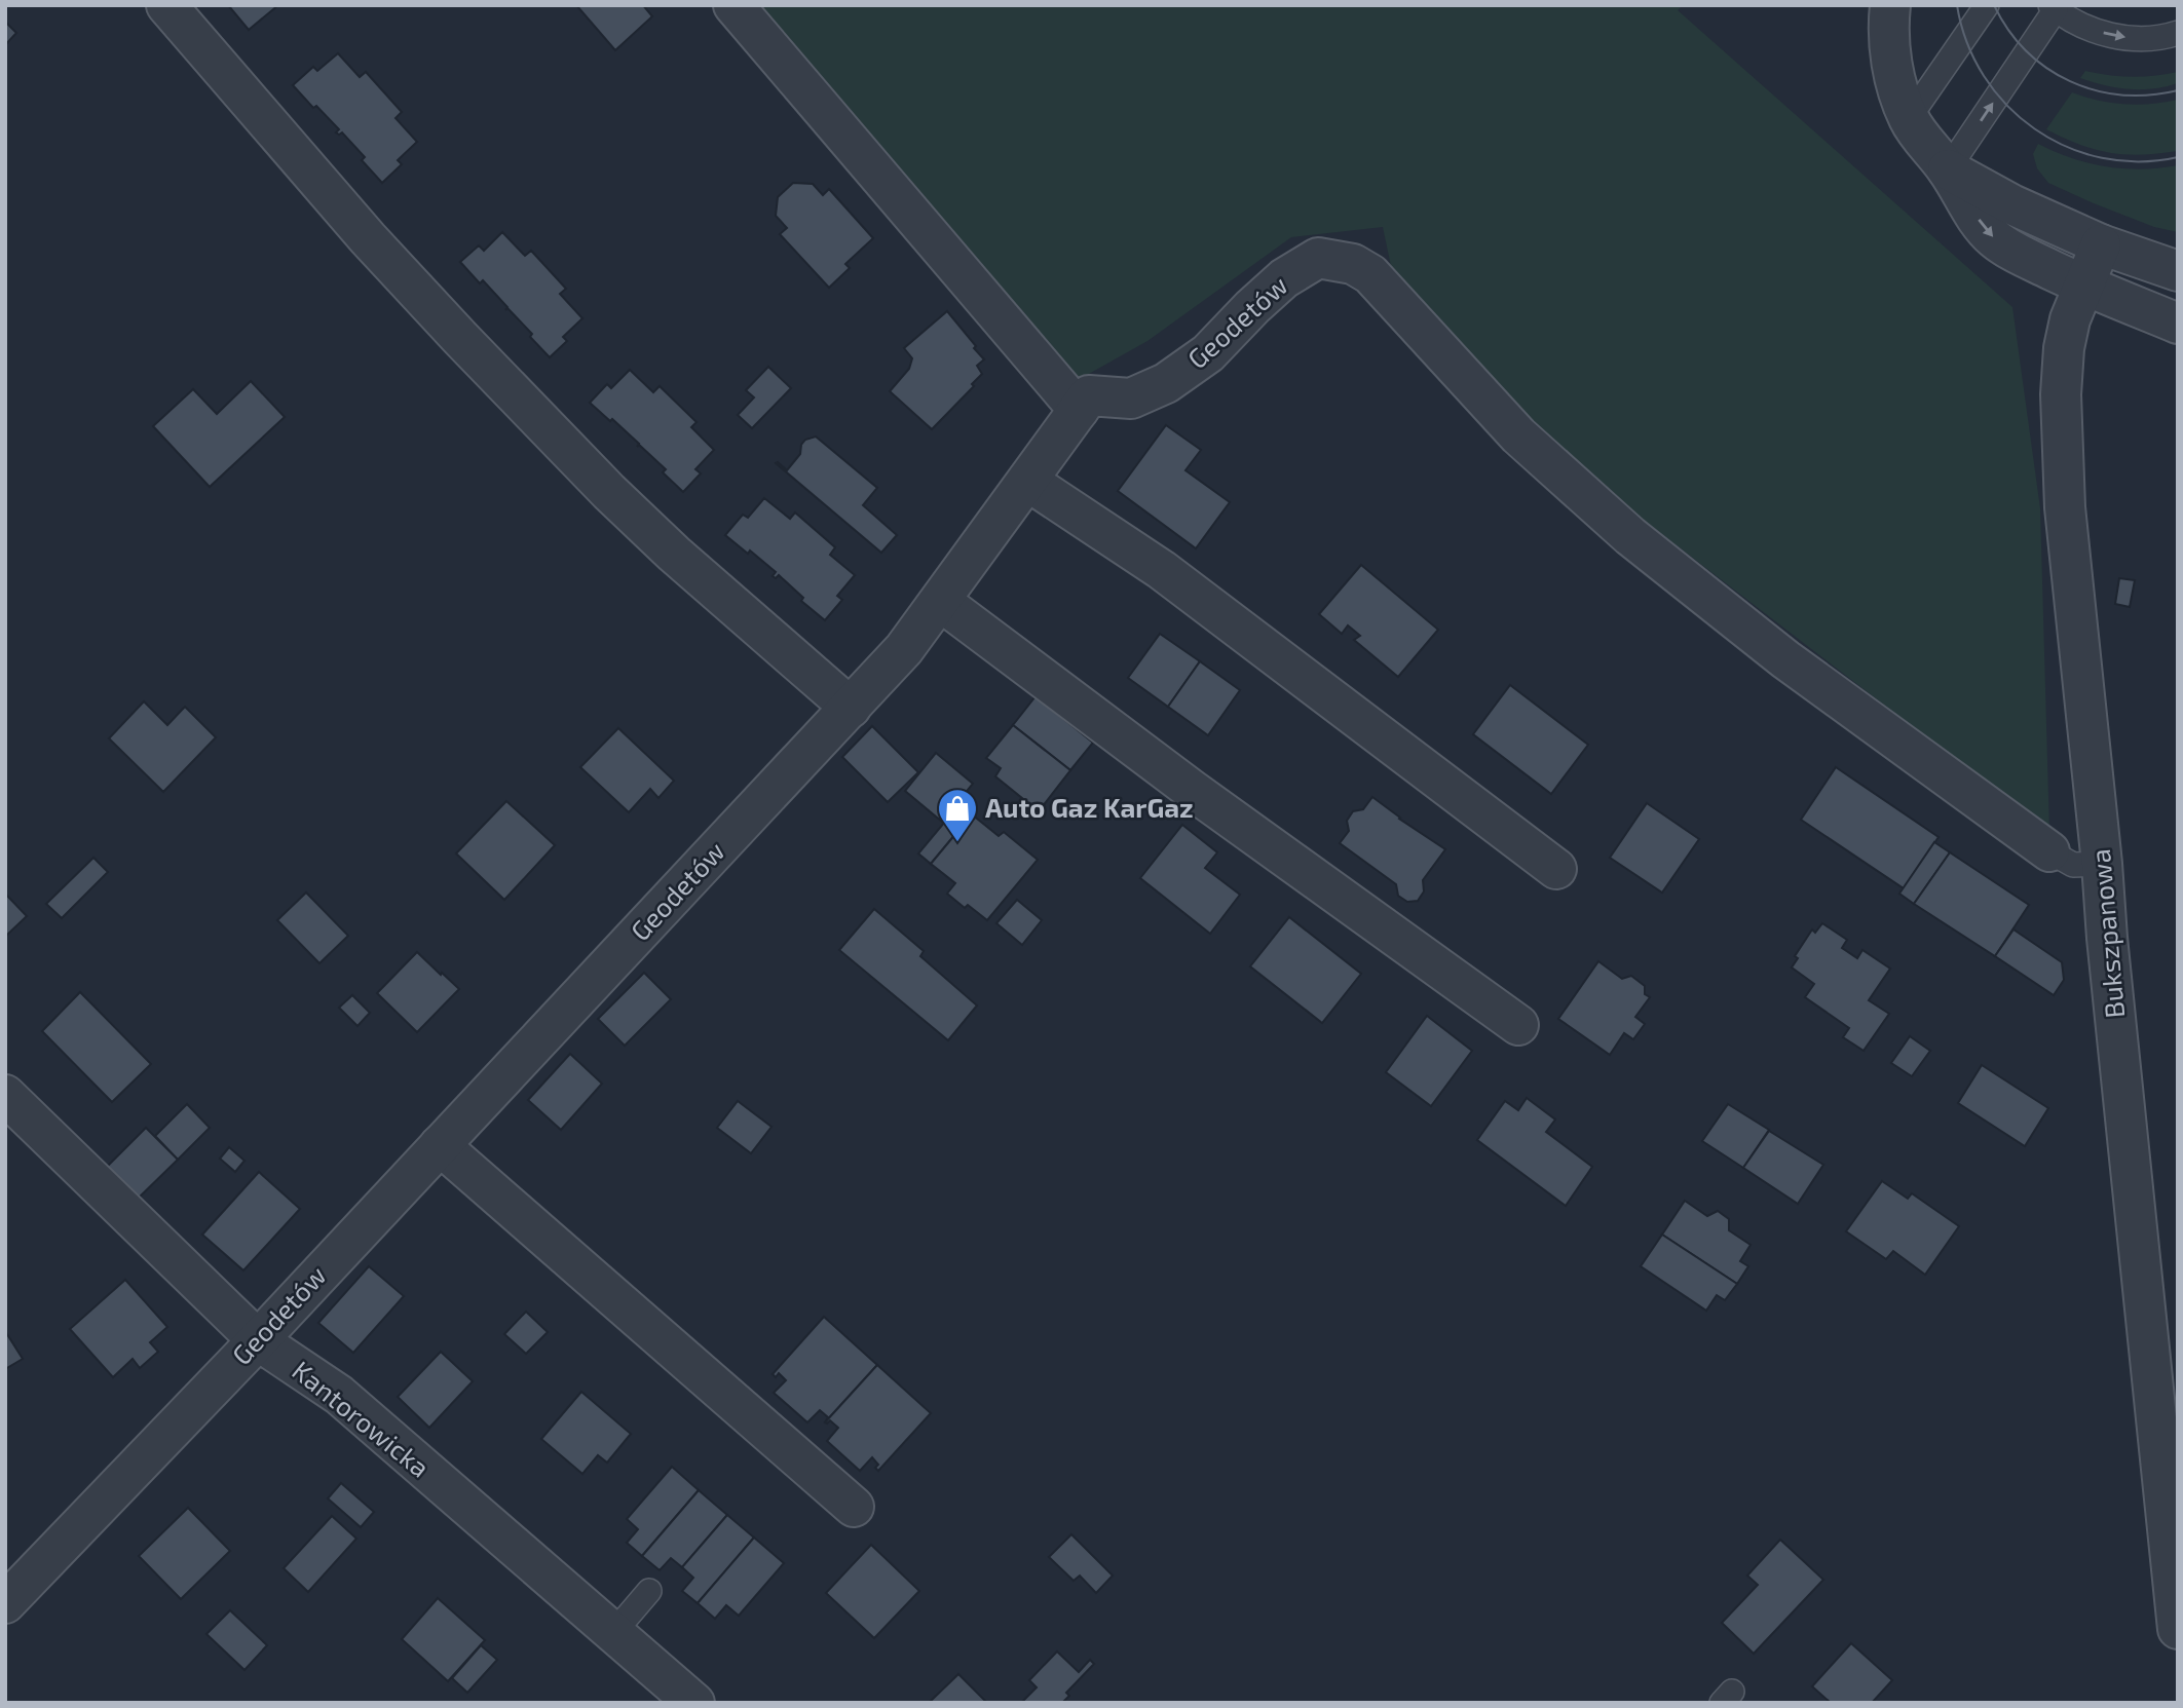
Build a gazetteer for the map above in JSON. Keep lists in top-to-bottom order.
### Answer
{
  "streets": {
    "street": ["Geodetów", "Bukszpanowa", "Kantorowicka"]
  },
  "crossings": [
    ["Geodetów", "Kantorowicka"]
  ],
  "places": {
    "shop": ["Auto Gaz KarGaz"]
  }
}
